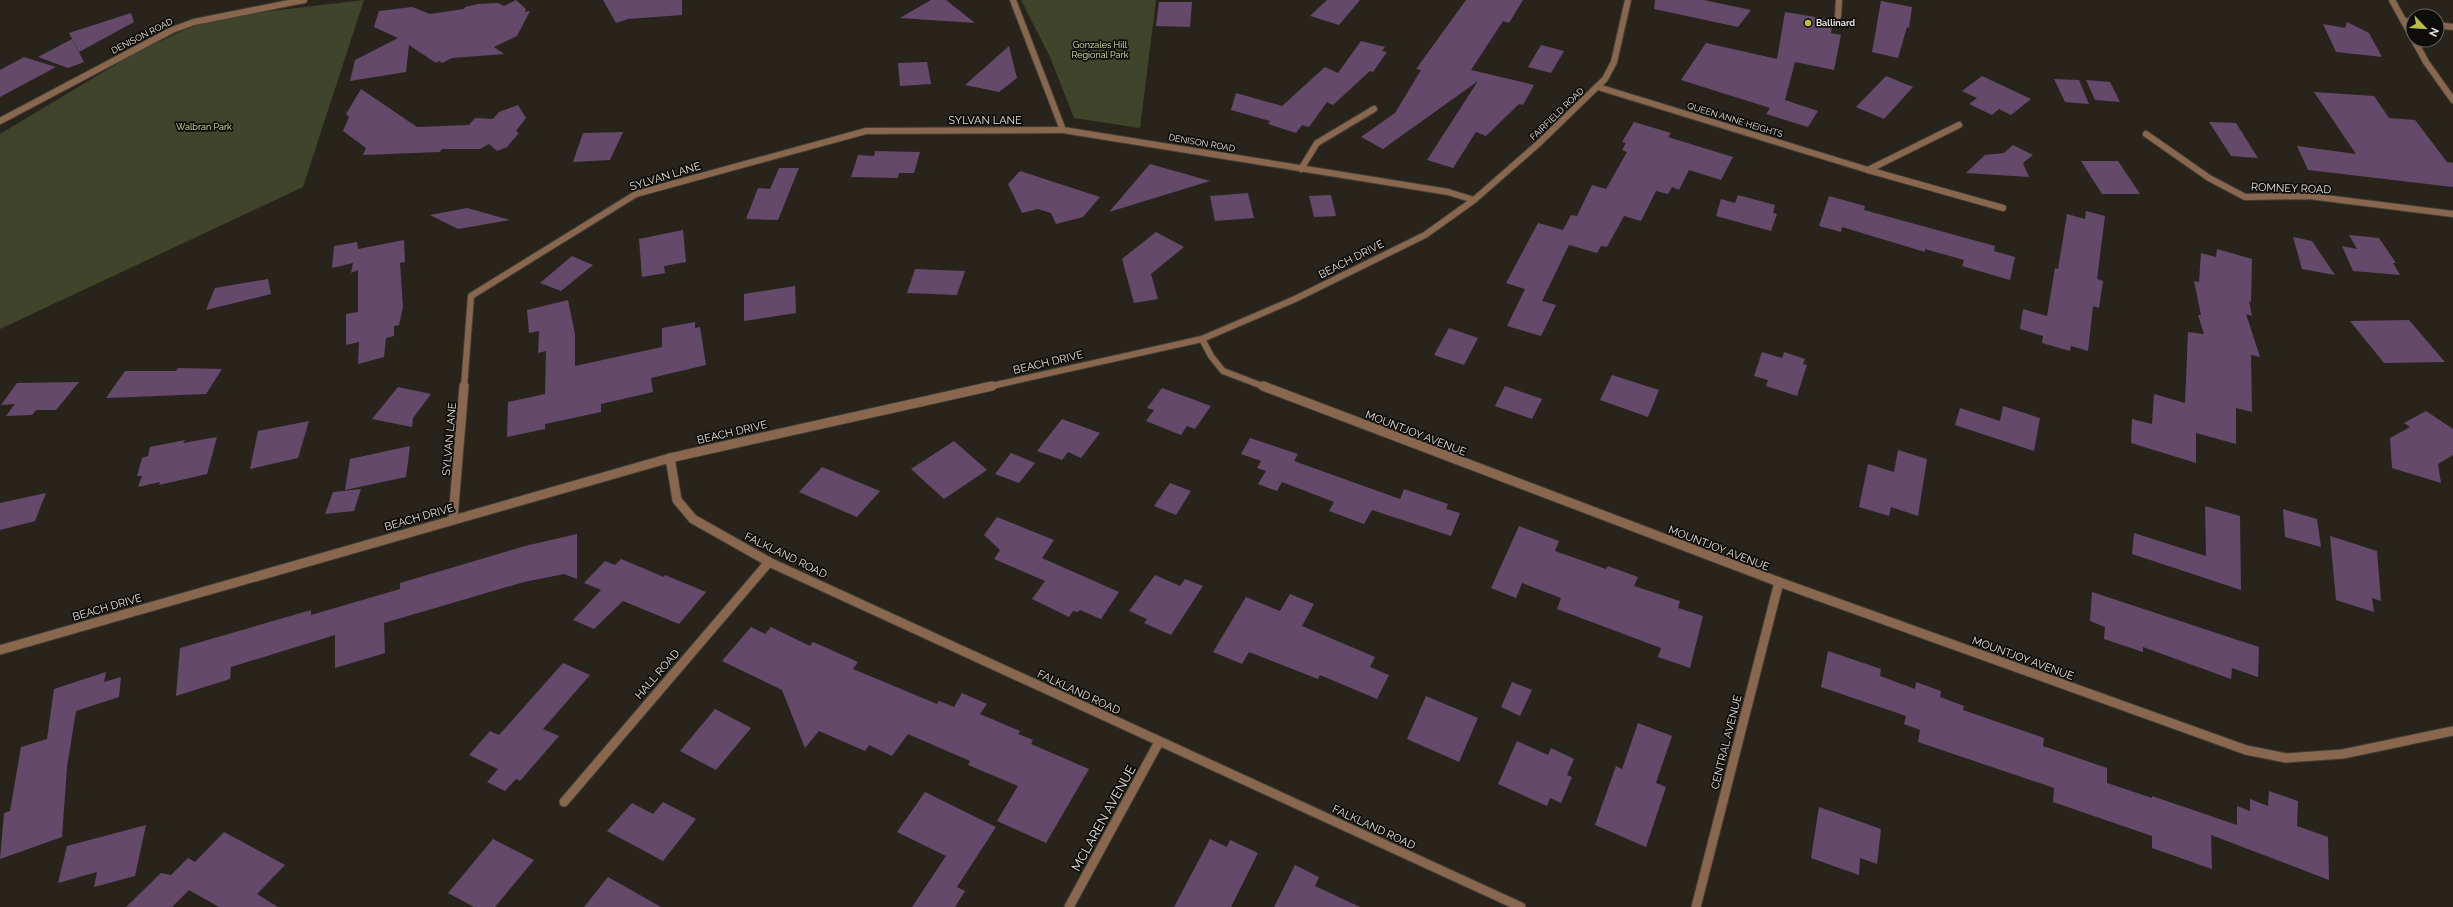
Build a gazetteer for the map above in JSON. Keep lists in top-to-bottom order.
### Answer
{
  "streets": {
    "street": [
      "DENISON ROAD",
      "FAIRFIELD ROAD",
      "SYLVAN LANE",
      "QUEEN ANNE HEIGHTS",
      "ROMNEY ROAD",
      "BEACH DRIVE",
      "MOUNTJOY AVENUE",
      "FALKLAND ROAD",
      "HALL ROAD",
      "CENTRAL AVENUE",
      "MCLAREN AVENUE"
    ]
  },
  "crossings": [
    ["DENISON ROAD", "FAIRFIELD ROAD"],
    ["DENISON ROAD", "SYLVAN LANE"],
    ["FAIRFIELD ROAD", "QUEEN ANNE HEIGHTS"],
    ["FAIRFIELD ROAD", "BEACH DRIVE"],
    ["SYLVAN LANE", "BEACH DRIVE"],
    ["BEACH DRIVE", "MOUNTJOY AVENUE"],
    ["BEACH DRIVE", "FALKLAND ROAD"],
    ["MOUNTJOY AVENUE", "CENTRAL AVENUE"],
    ["FALKLAND ROAD", "HALL ROAD"],
    ["FALKLAND ROAD", "MCLAREN AVENUE"]
  ],
  "parks": ["Gonzales Hill Regional Park", "Walbran Park"],
  "places": ["Ballinard"],
  "north": "bottom right"
}
